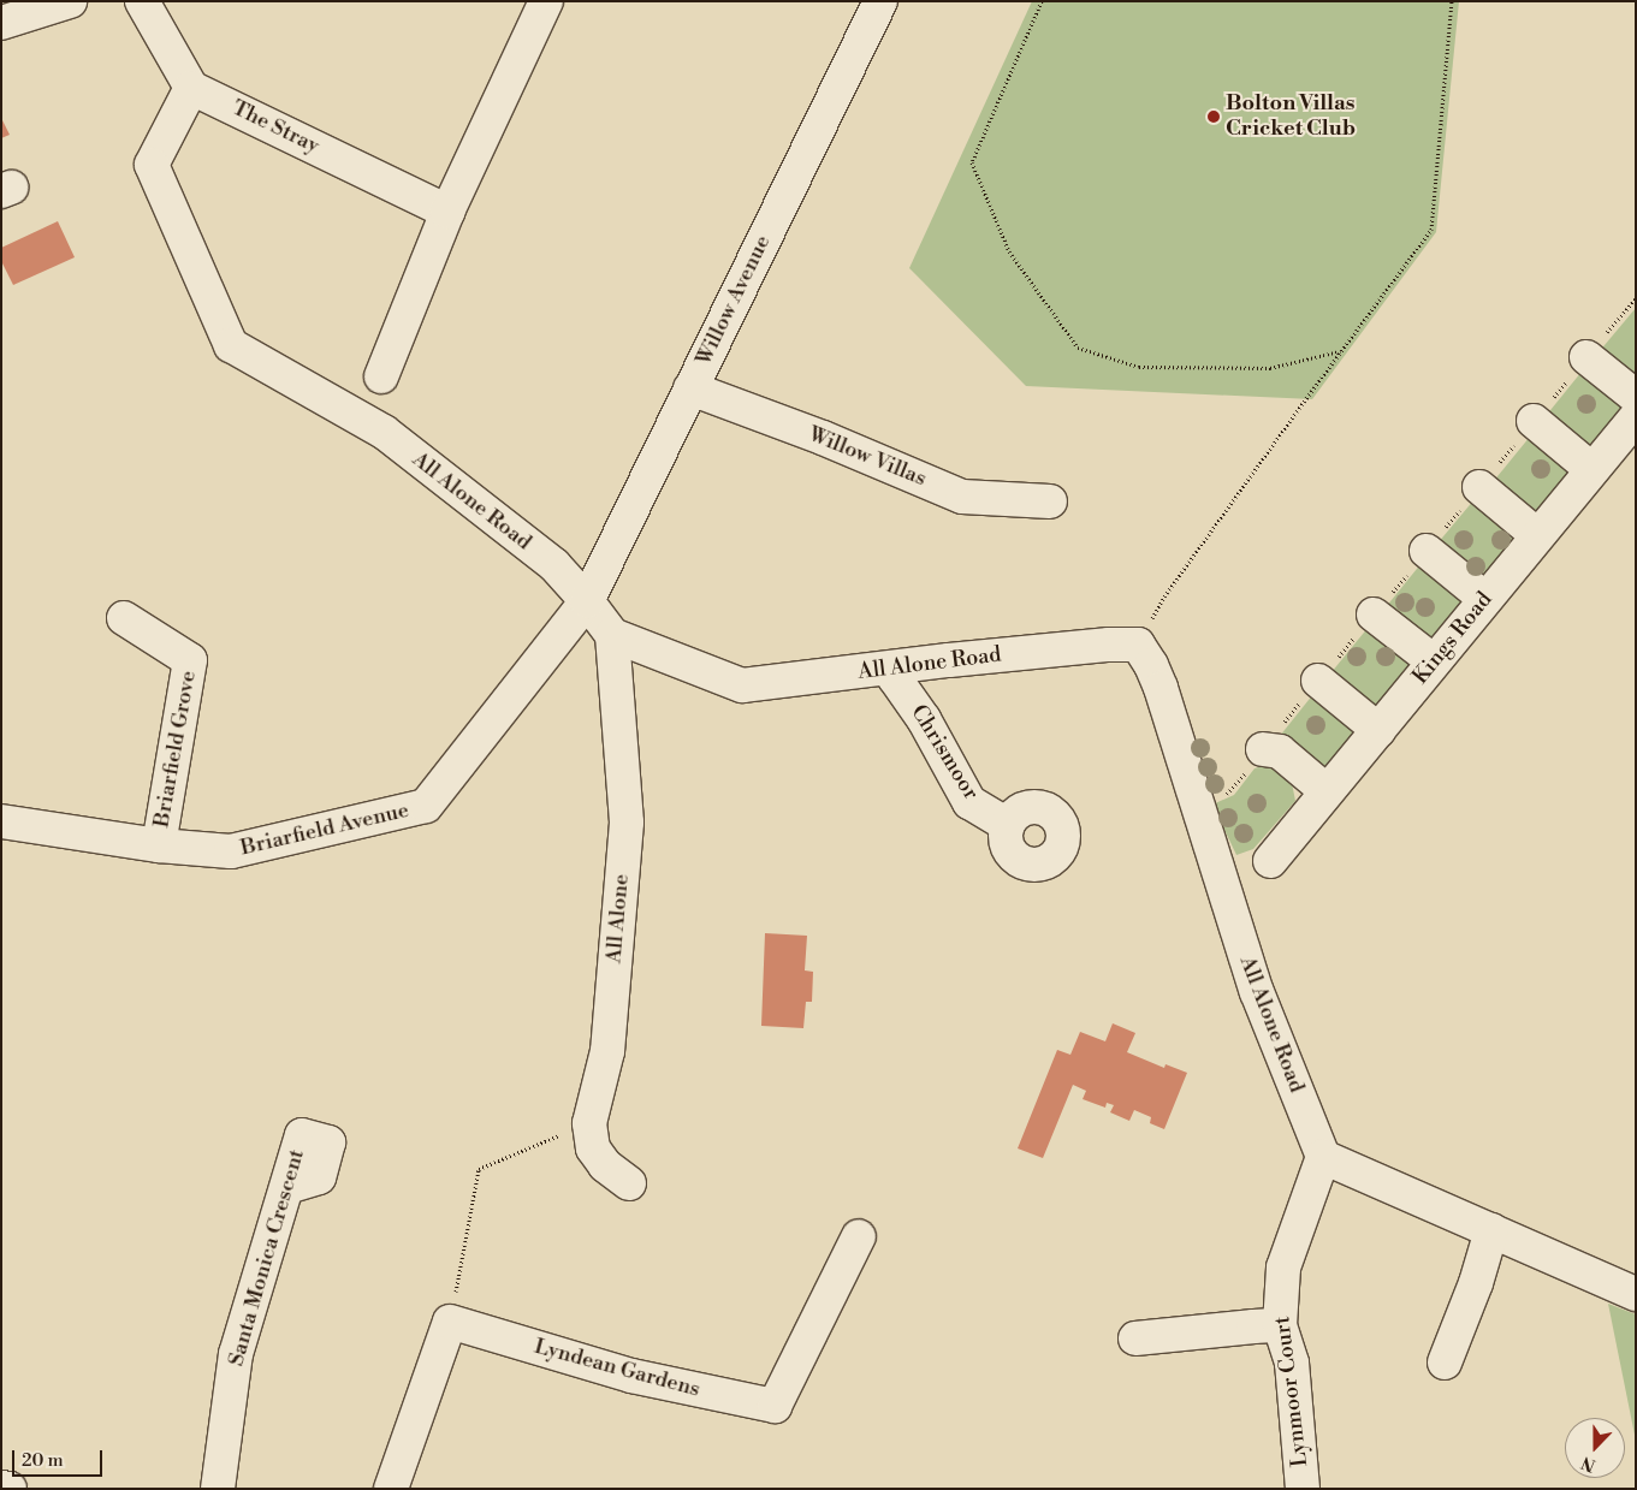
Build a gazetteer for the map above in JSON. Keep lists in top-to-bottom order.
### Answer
{
  "streets": {
    "street": [
      "The Stray",
      "Willow Avenue",
      "Willow Villas",
      "All Alone Road",
      "Kings Road",
      "Briarfield Grove",
      "Chrismoor",
      "Briarfield Avenue",
      "All Alone",
      "Santa Monica Crescent",
      "Lyndean Gardens",
      "Lynmoor Court"
    ]
  },
  "crossings": [
    ["The Stray", "All Alone Road"],
    ["Willow Avenue", "Willow Villas"],
    ["Willow Avenue", "All Alone Road"],
    ["Willow Avenue", "Briarfield Avenue"],
    ["All Alone Road", "Chrismoor"],
    ["All Alone Road", "Briarfield Avenue"],
    ["All Alone Road", "All Alone"],
    ["All Alone Road", "Lynmoor Court"],
    ["Briarfield Grove", "Briarfield Avenue"]
  ],
  "places": ["Bolton Villas Cricket Club"],
  "scale_bar": "20 m",
  "north": "bottom"
}
